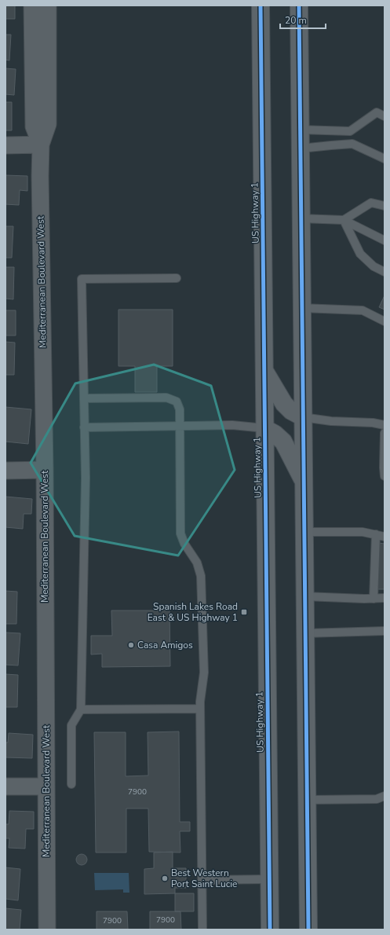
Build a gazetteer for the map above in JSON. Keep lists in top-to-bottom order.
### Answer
{
  "streets": {
    "main road": ["US Highway 1"],
    "street": ["Mediterranean Boulevard West"]
  },
  "places": {
    "transit": ["Spanish Lakes Road East & US Highway 1"],
    "other": ["Casa Amigos", "Best Western Port Saint Lucie"]
  },
  "house_numbers": ["7900", "7900", "7900"],
  "scale_bar": "20 m"
}
